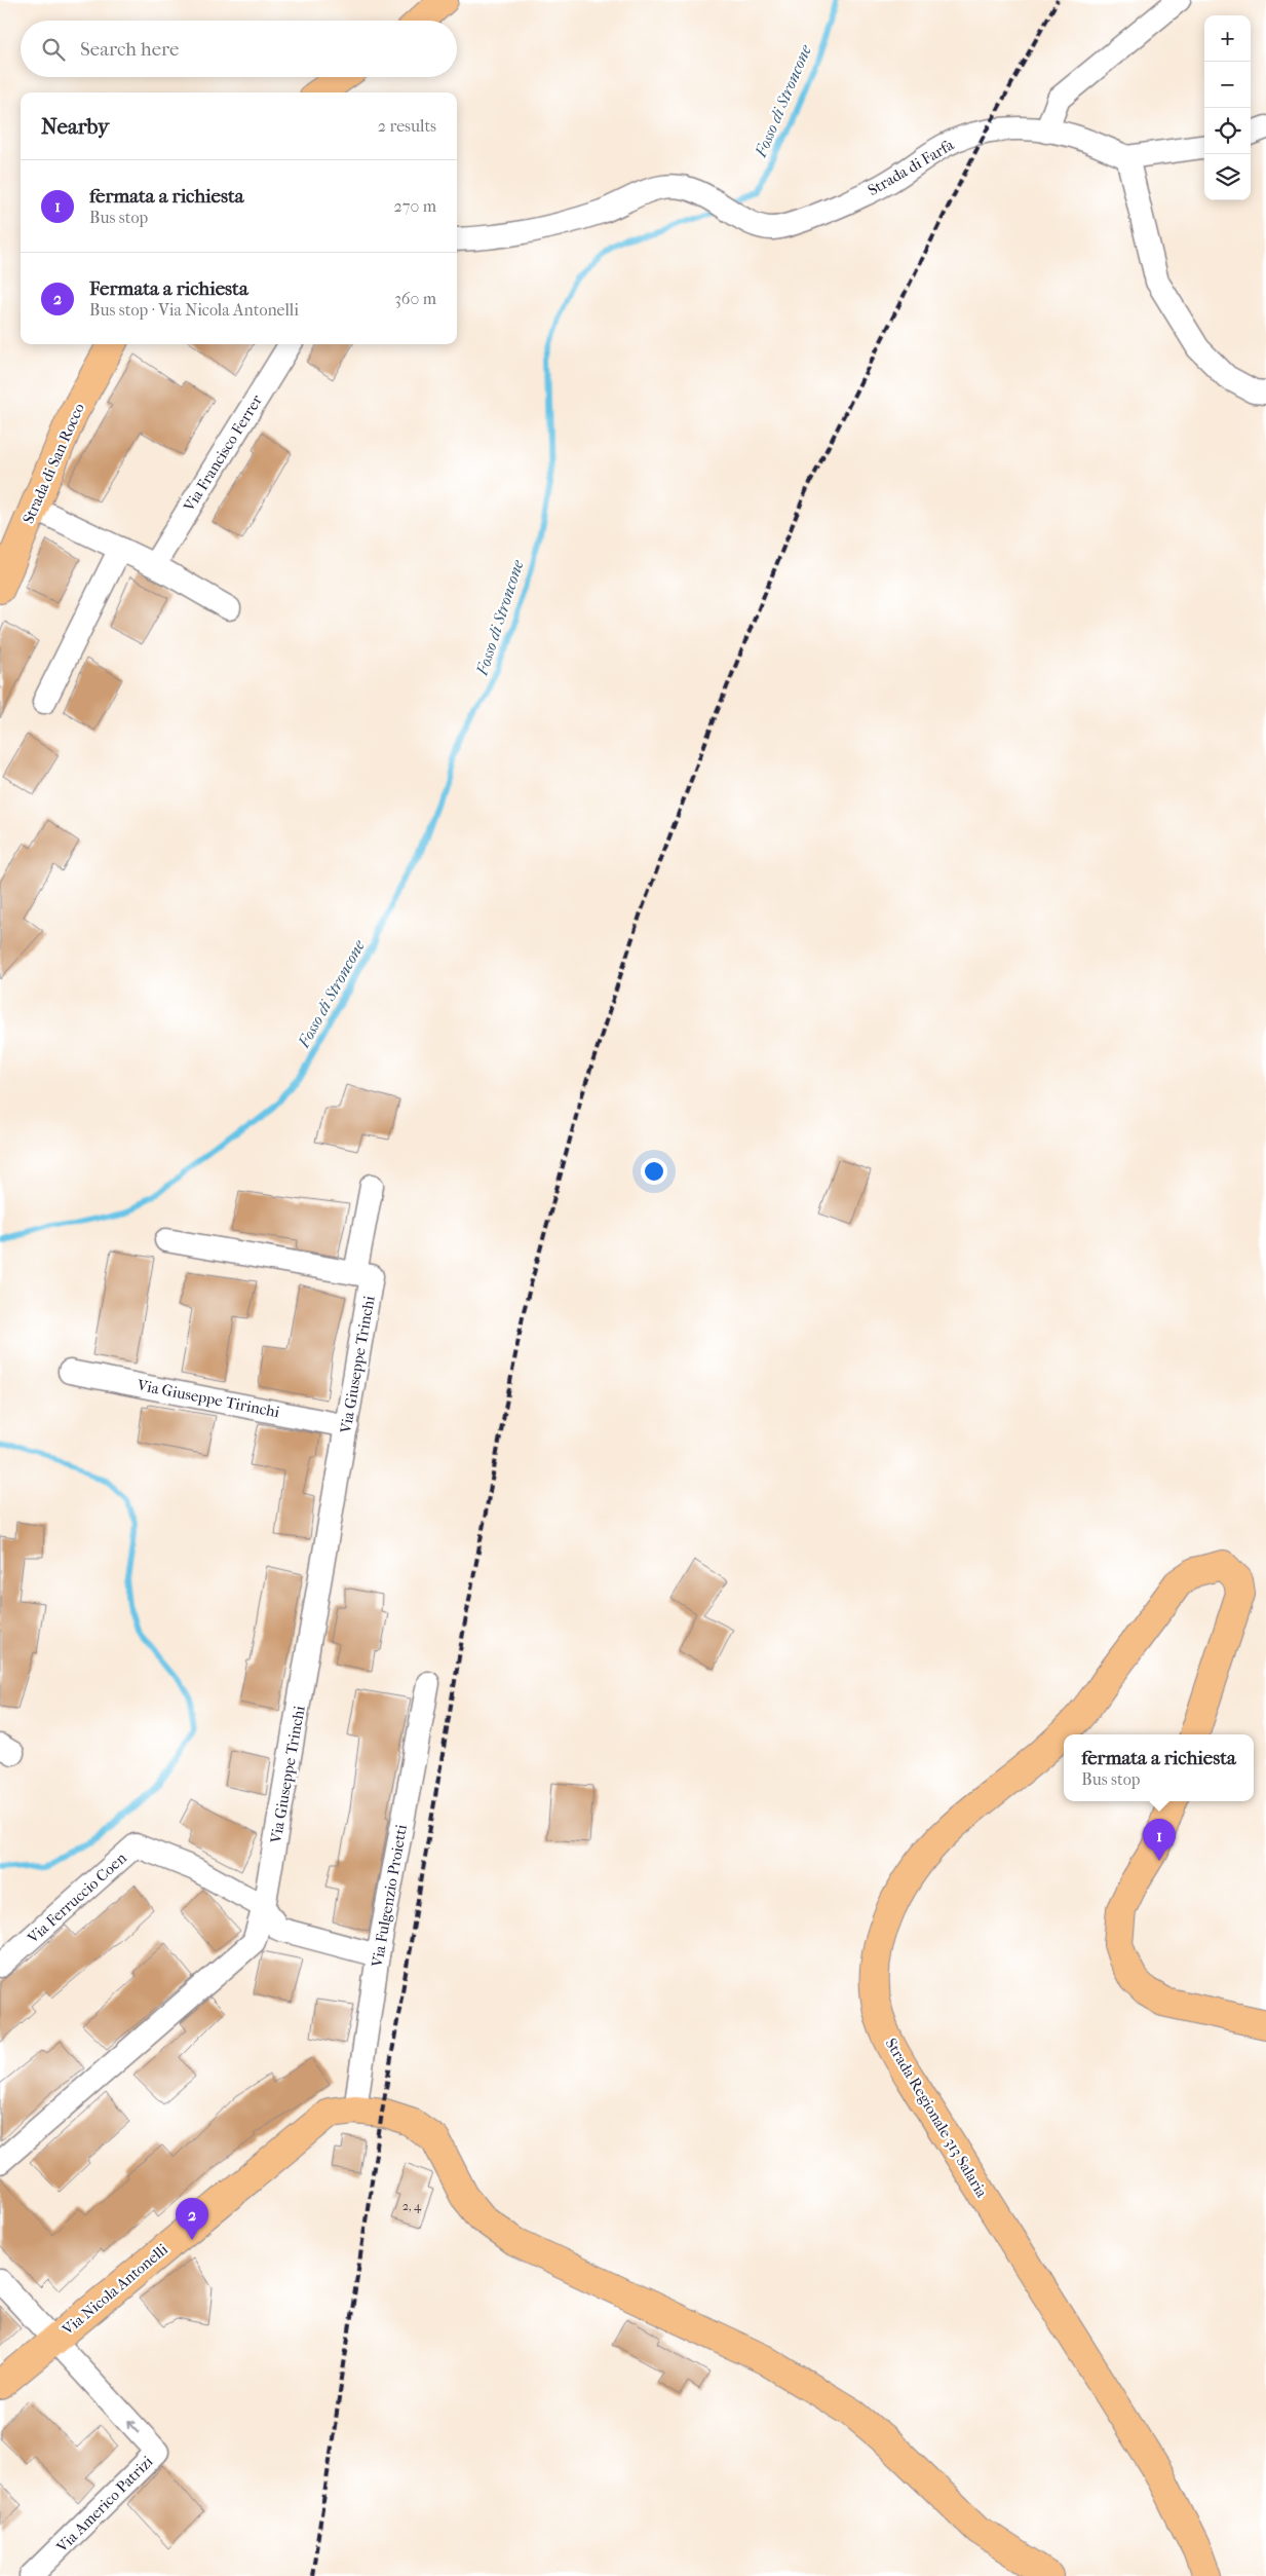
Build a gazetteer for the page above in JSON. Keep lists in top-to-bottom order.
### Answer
{
  "streets": {
    "main road": ["Strada di San Rocco", "Strada Regionale 313 Salaria", "Via Nicola Antonelli"],
    "street": [
      "Strada di Farfa",
      "Via Francisco Ferrer",
      "Via Giuseppe Trinchi",
      "Via Giuseppe Tirinchi",
      "Via Fulgenzio Proietti",
      "Via Ferruccio Coen",
      "Via Americo Patrizi"
    ]
  },
  "crossings": [
    ["Via Giuseppe Trinchi", "Via Giuseppe Tirinchi"],
    ["Via Giuseppe Trinchi", "Via Ferruccio Coen"],
    ["Via Fulgenzio Proietti", "Via Ferruccio Coen"],
    ["Via Fulgenzio Proietti", "Via Nicola Antonelli"],
    ["Via Nicola Antonelli", "Via Americo Patrizi"]
  ],
  "water": ["Fosso di Stroncone"],
  "house_numbers": ["2, 4"],
  "page": {
    "map_buttons": ["+", "−"],
    "search": "Search here",
    "heading": ["Nearby", "2 results"],
    "list": [
      {
        "mark": "1",
        "name": "fermata a richiesta",
        "note": "Bus stop",
        "value": "270 m"
      },
      {
        "mark": "2",
        "name": "Fermata a richiesta",
        "note": "Bus stop · Via Nicola Antonelli",
        "value": "360 m"
      }
    ],
    "popup": ["fermata a richiesta", "Bus stop"],
    "pins": ["1", "2"]
  }
}
